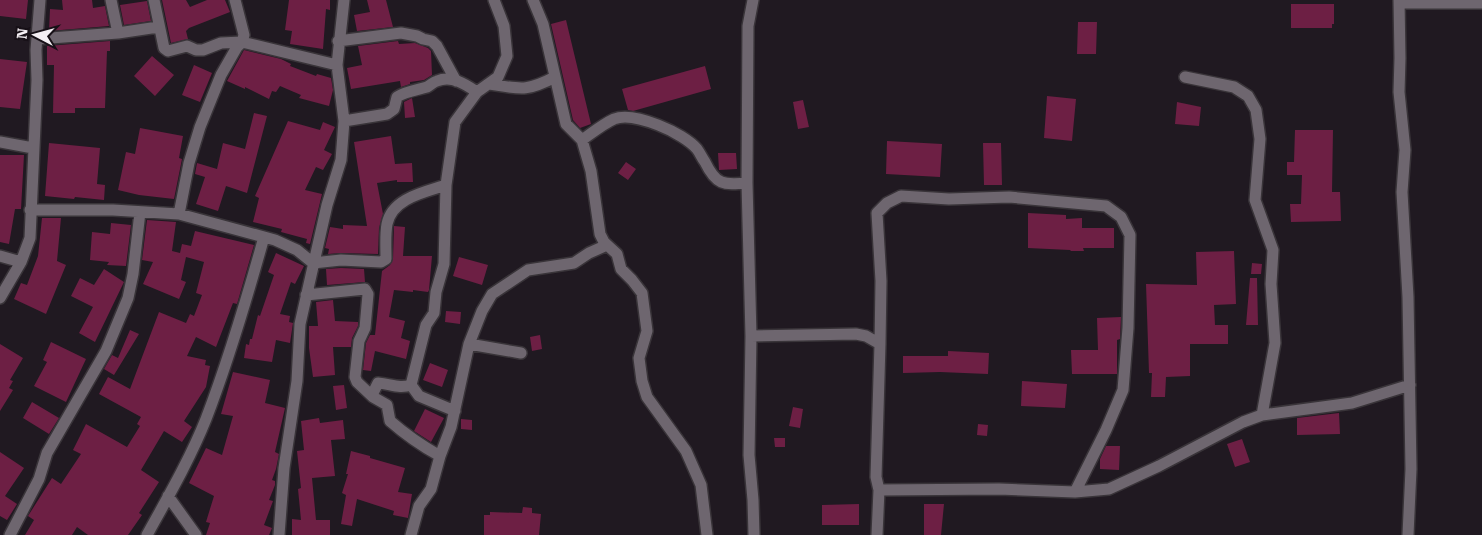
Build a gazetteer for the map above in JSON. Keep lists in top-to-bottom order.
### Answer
{
  "north": "left"
}
